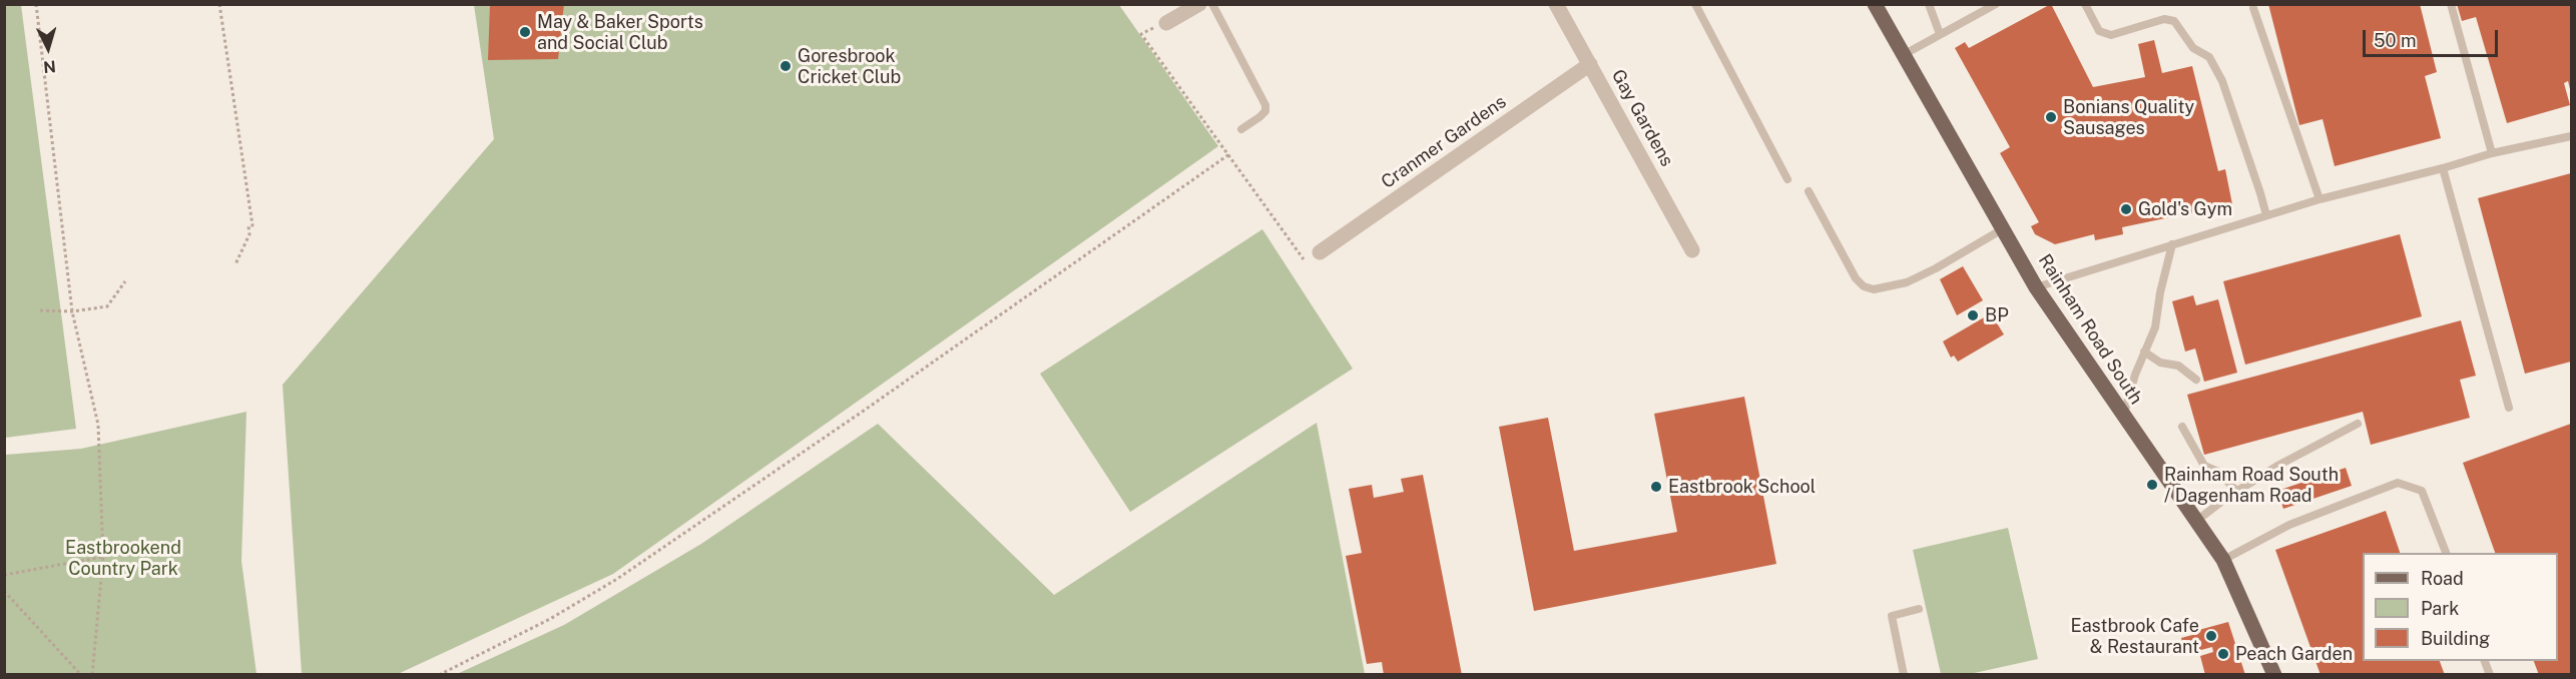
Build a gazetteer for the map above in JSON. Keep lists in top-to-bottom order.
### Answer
{
  "streets": {
    "main road": ["Rainham Road South"],
    "street": ["Gay Gardens", "Cranmer Gardens"]
  },
  "crossings": [
    ["Gay Gardens", "Cranmer Gardens"]
  ],
  "parks": ["Eastbrookend Country Park"],
  "places": [
    "May & Baker Sports and Social Club",
    "Goresbrook Cricket Club",
    "Bonians Quality Sausages",
    "Gold's Gym",
    "BP",
    "Rainham Road South / Dagenham Road",
    "Eastbrook School",
    "Eastbrook Cafe & Restaurant",
    "Peach Garden"
  ],
  "legend": ["Road", "Park", "Building"],
  "scale_bar": "50 m",
  "north": "bottom"
}
